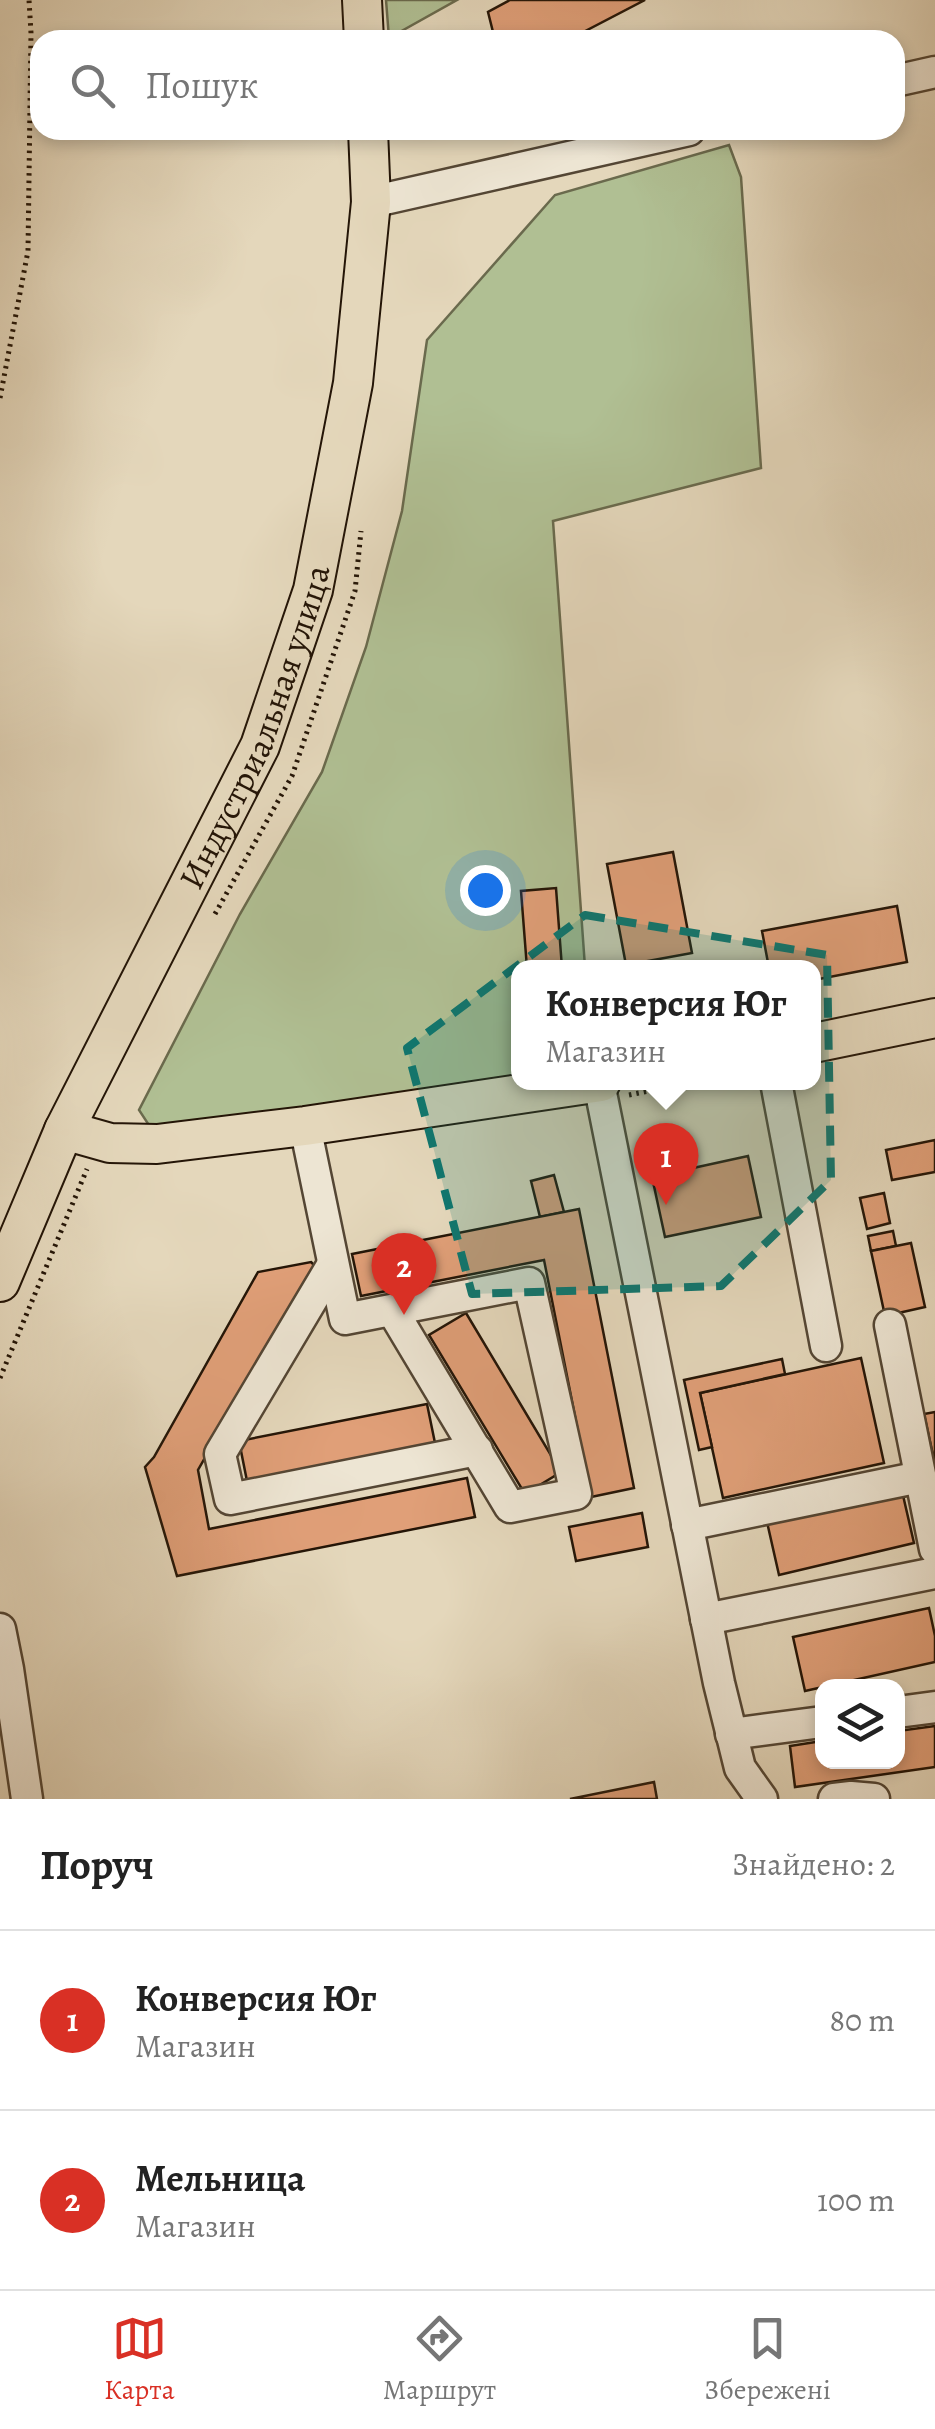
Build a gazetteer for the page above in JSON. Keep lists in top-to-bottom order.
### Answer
{
  "streets": {
    "main road": ["Индустриальная улица"]
  },
  "page": {
    "search": "Пошук",
    "popup": ["Конверсия Юг", "Магазин"],
    "pins": ["1", "2"],
    "heading": ["Поруч", "Знайдено: 2"],
    "list": [
      {
        "mark": "1",
        "name": "Конверсия Юг",
        "note": "Магазин",
        "value": "80 m"
      },
      {
        "mark": "2",
        "name": "Мельница",
        "note": "Магазин",
        "value": "100 m"
      }
    ],
    "nav": ["Карта", "Маршрут", "Збережені"]
  }
}
